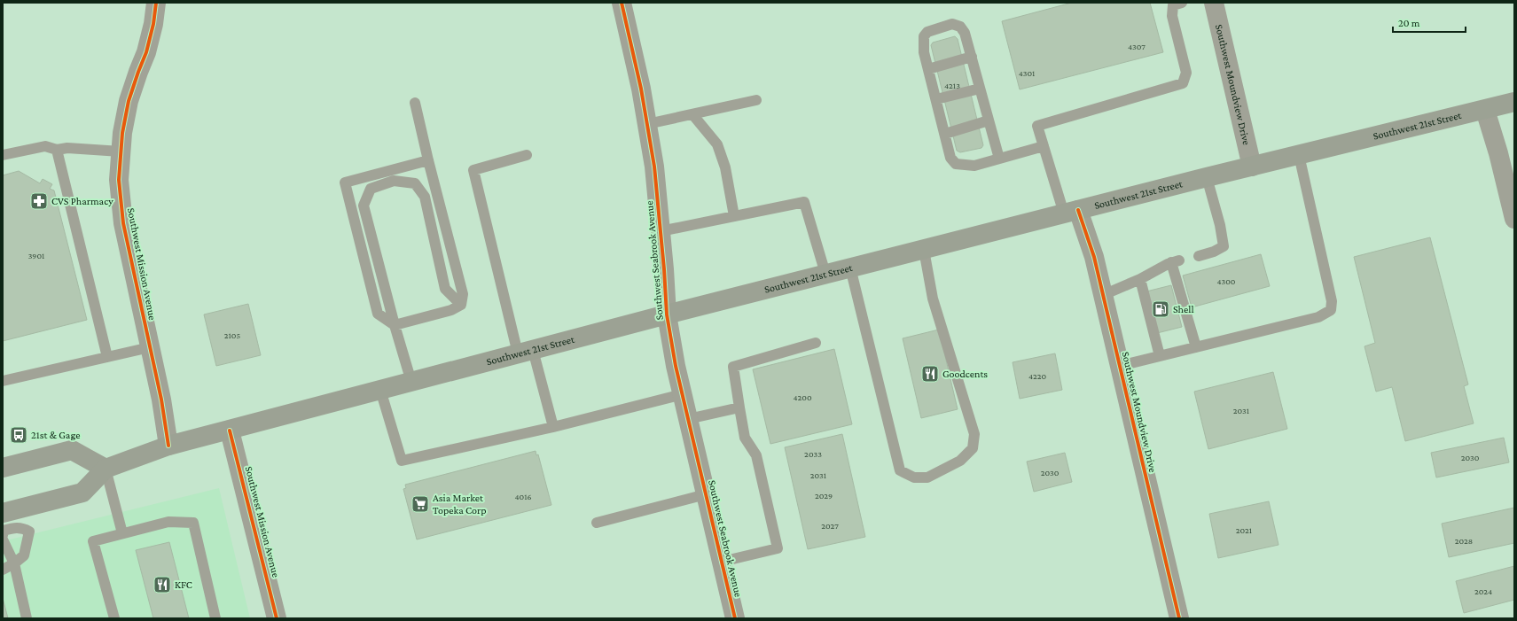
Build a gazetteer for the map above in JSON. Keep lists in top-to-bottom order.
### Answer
{
  "streets": {
    "main road": ["Southwest 21st Street"],
    "street": ["Southwest Moundview Drive", "Southwest Seabrook Avenue", "Southwest Mission Avenue"]
  },
  "crossings": [
    ["Southwest Moundview Drive", "Southwest 21st Street"],
    ["Southwest 21st Street", "Southwest Seabrook Avenue"],
    ["Southwest 21st Street", "Southwest Mission Avenue"]
  ],
  "places": {
    "pharmacy": ["CVS Pharmacy"],
    "fuel station": ["Shell"],
    "restaurant": ["Goodcents", "KFC"],
    "bus stop": ["21st & Gage"],
    "supermarket": ["Asia Market Topeka Corp"]
  },
  "house_numbers": [
    "4307",
    "4301",
    "4213",
    "3901",
    "4300",
    "2105",
    "4220",
    "4200",
    "2031",
    "2033",
    "2030",
    "2030",
    "2031",
    "2029",
    "4016",
    "2027",
    "2021",
    "2028",
    "2024"
  ],
  "scale_bar": "20 m"
}
